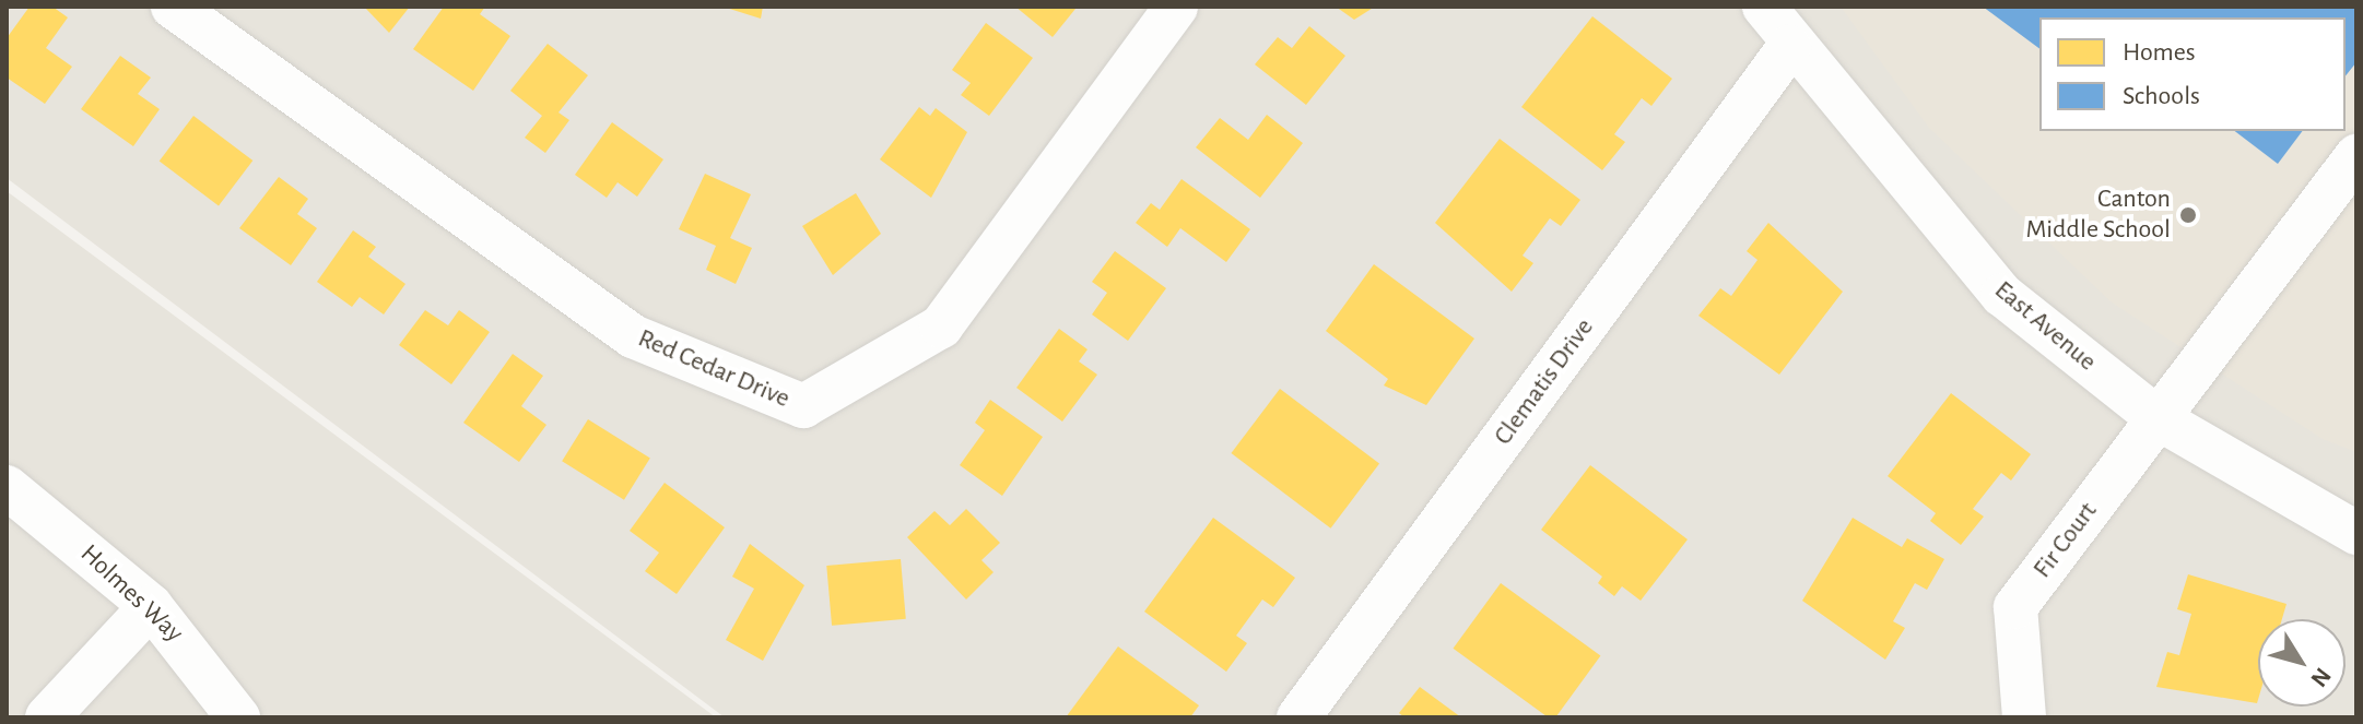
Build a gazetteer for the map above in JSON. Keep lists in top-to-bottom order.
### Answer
{
  "streets": {
    "street": [
      "East Avenue",
      "Red Cedar Drive",
      "Clematis Drive",
      "Fir Court",
      "Holmes Way"
    ]
  },
  "crossings": [
    ["East Avenue", "Clematis Drive"],
    ["East Avenue", "Fir Court"]
  ],
  "places": ["Canton Middle School"],
  "legend": ["Homes", "Schools"],
  "north": "bottom right"
}
